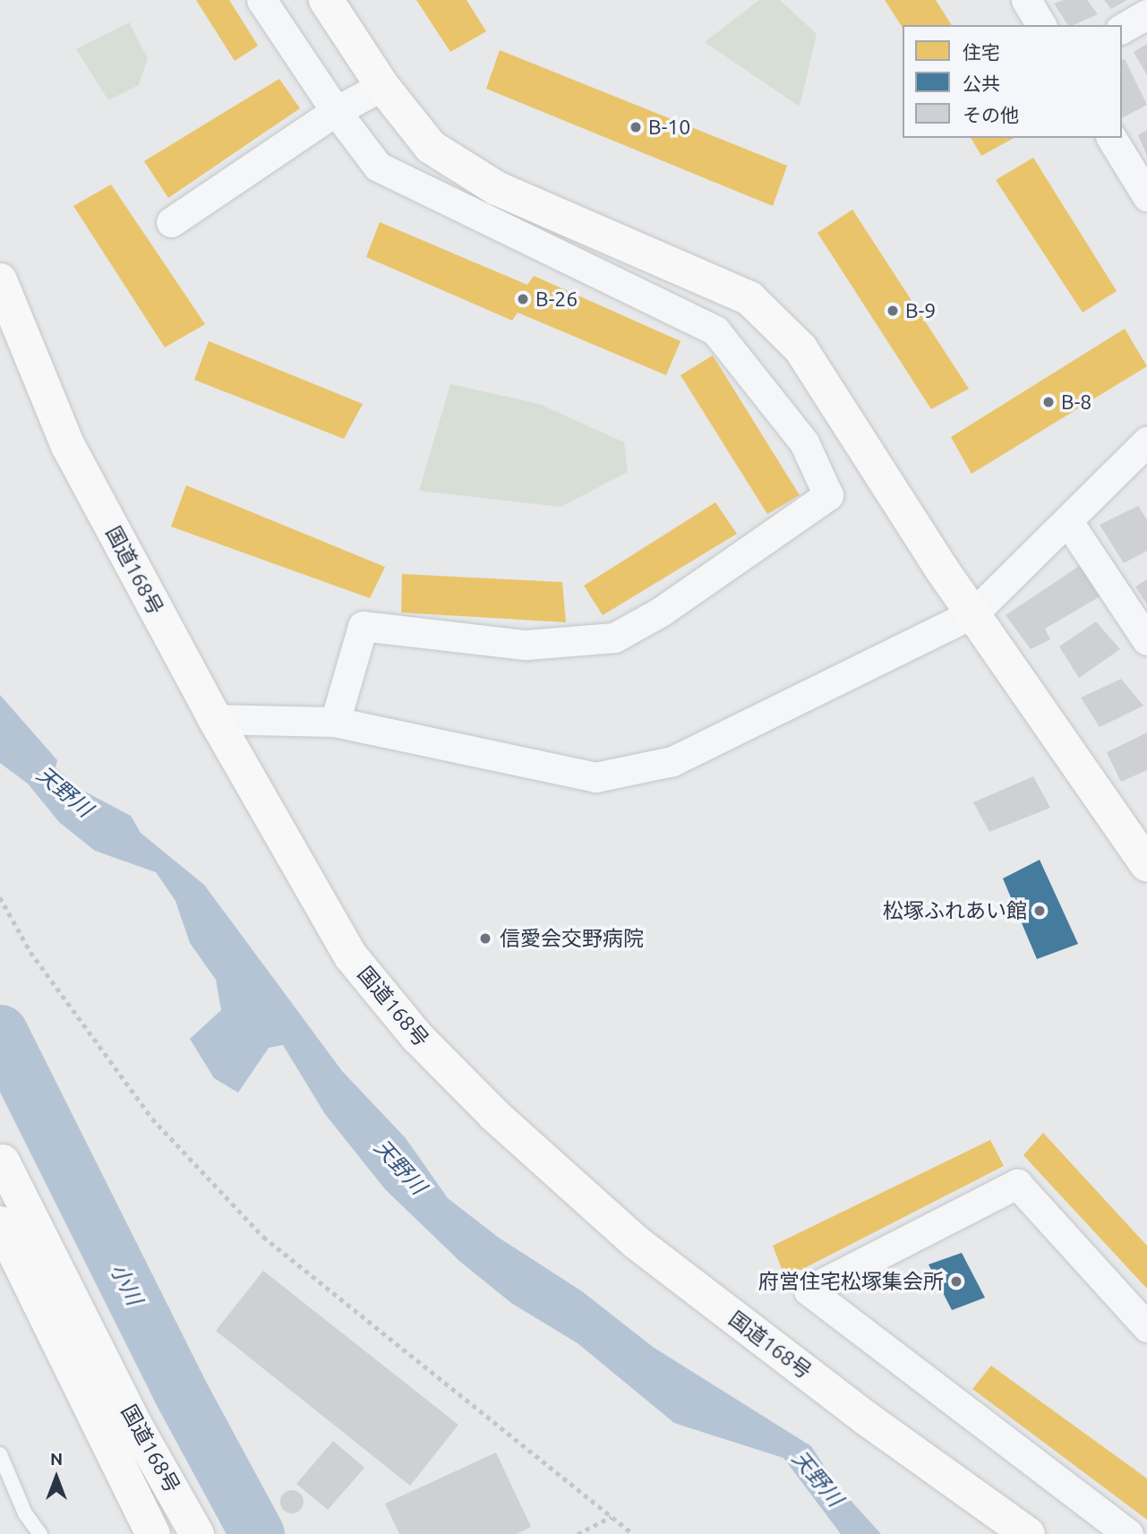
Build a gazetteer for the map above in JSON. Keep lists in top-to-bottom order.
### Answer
{
  "streets": {
    "main road": ["国道168号"]
  },
  "water": ["天野川", "小川"],
  "places": [
    "B-10",
    "B-26",
    "B-9",
    "B-8",
    "松塚ふれあい館",
    "信愛会交野病院",
    "府営住宅松塚集会所"
  ],
  "legend": ["住宅", "公共", "その他"],
  "north": "top"
}
